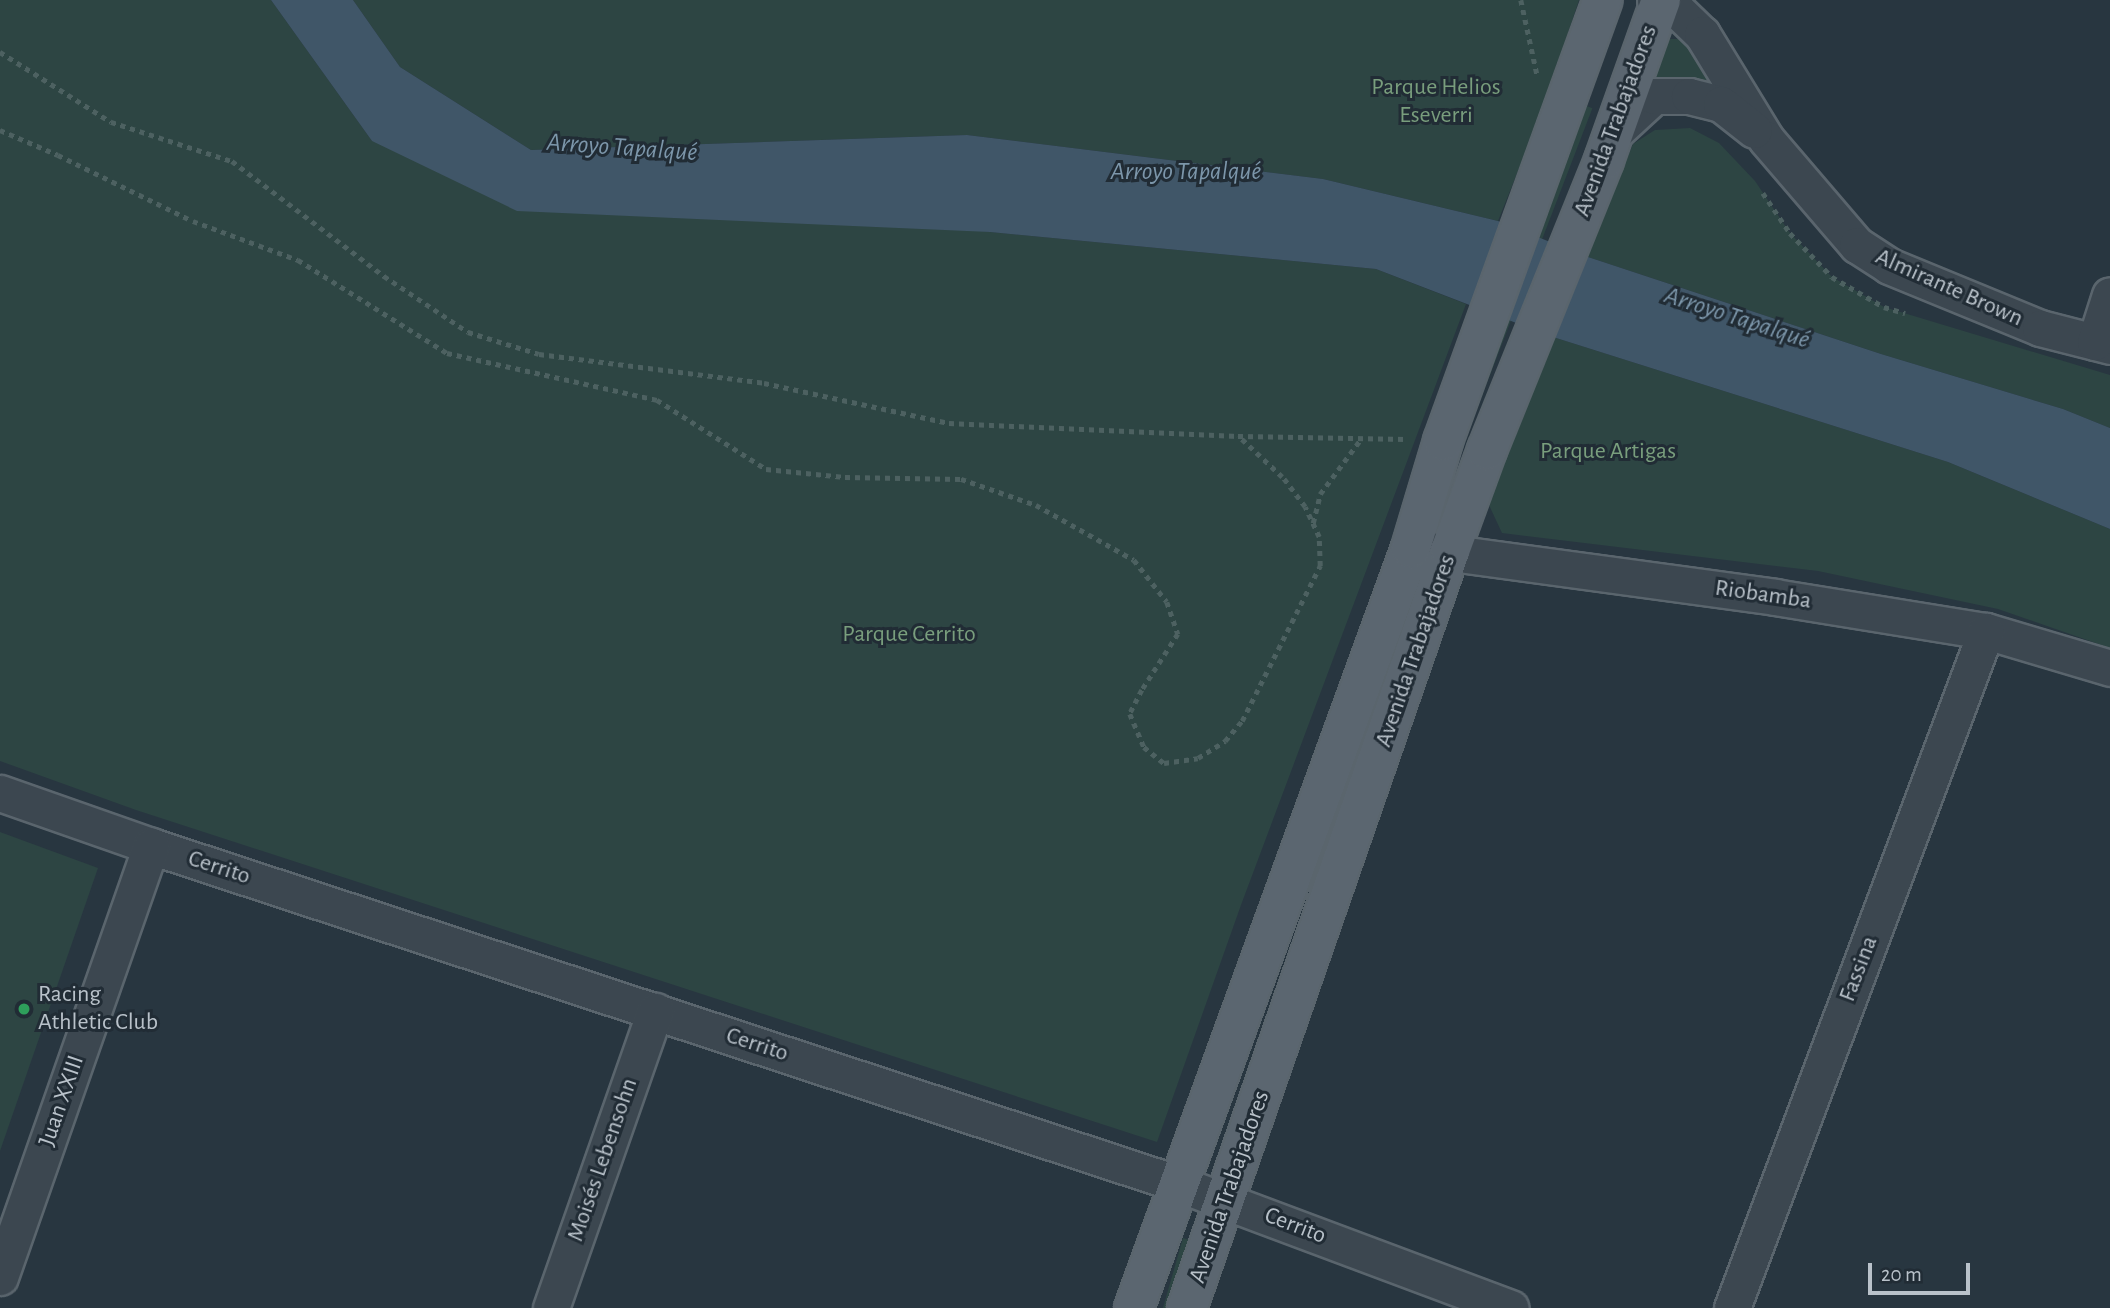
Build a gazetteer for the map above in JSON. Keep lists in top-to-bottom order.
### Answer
{
  "streets": {
    "main road": ["Avenida Trabajadores"],
    "street": [
      "Almirante Brown",
      "Riobamba",
      "Cerrito",
      "Fassina",
      "Juan XXIII",
      "Moisés Lebensohn"
    ]
  },
  "crossings": [
    ["Avenida Trabajadores", "Almirante Brown"],
    ["Avenida Trabajadores", "Riobamba"],
    ["Avenida Trabajadores", "Cerrito"],
    ["Riobamba", "Fassina"],
    ["Cerrito", "Juan XXIII"],
    ["Cerrito", "Moisés Lebensohn"]
  ],
  "water": ["Arroyo Tapalqué"],
  "parks": ["Parque Helios Eseverri", "Parque Artigas", "Parque Cerrito"],
  "places": ["Racing Athletic Club"],
  "scale_bar": "20 m"
}
